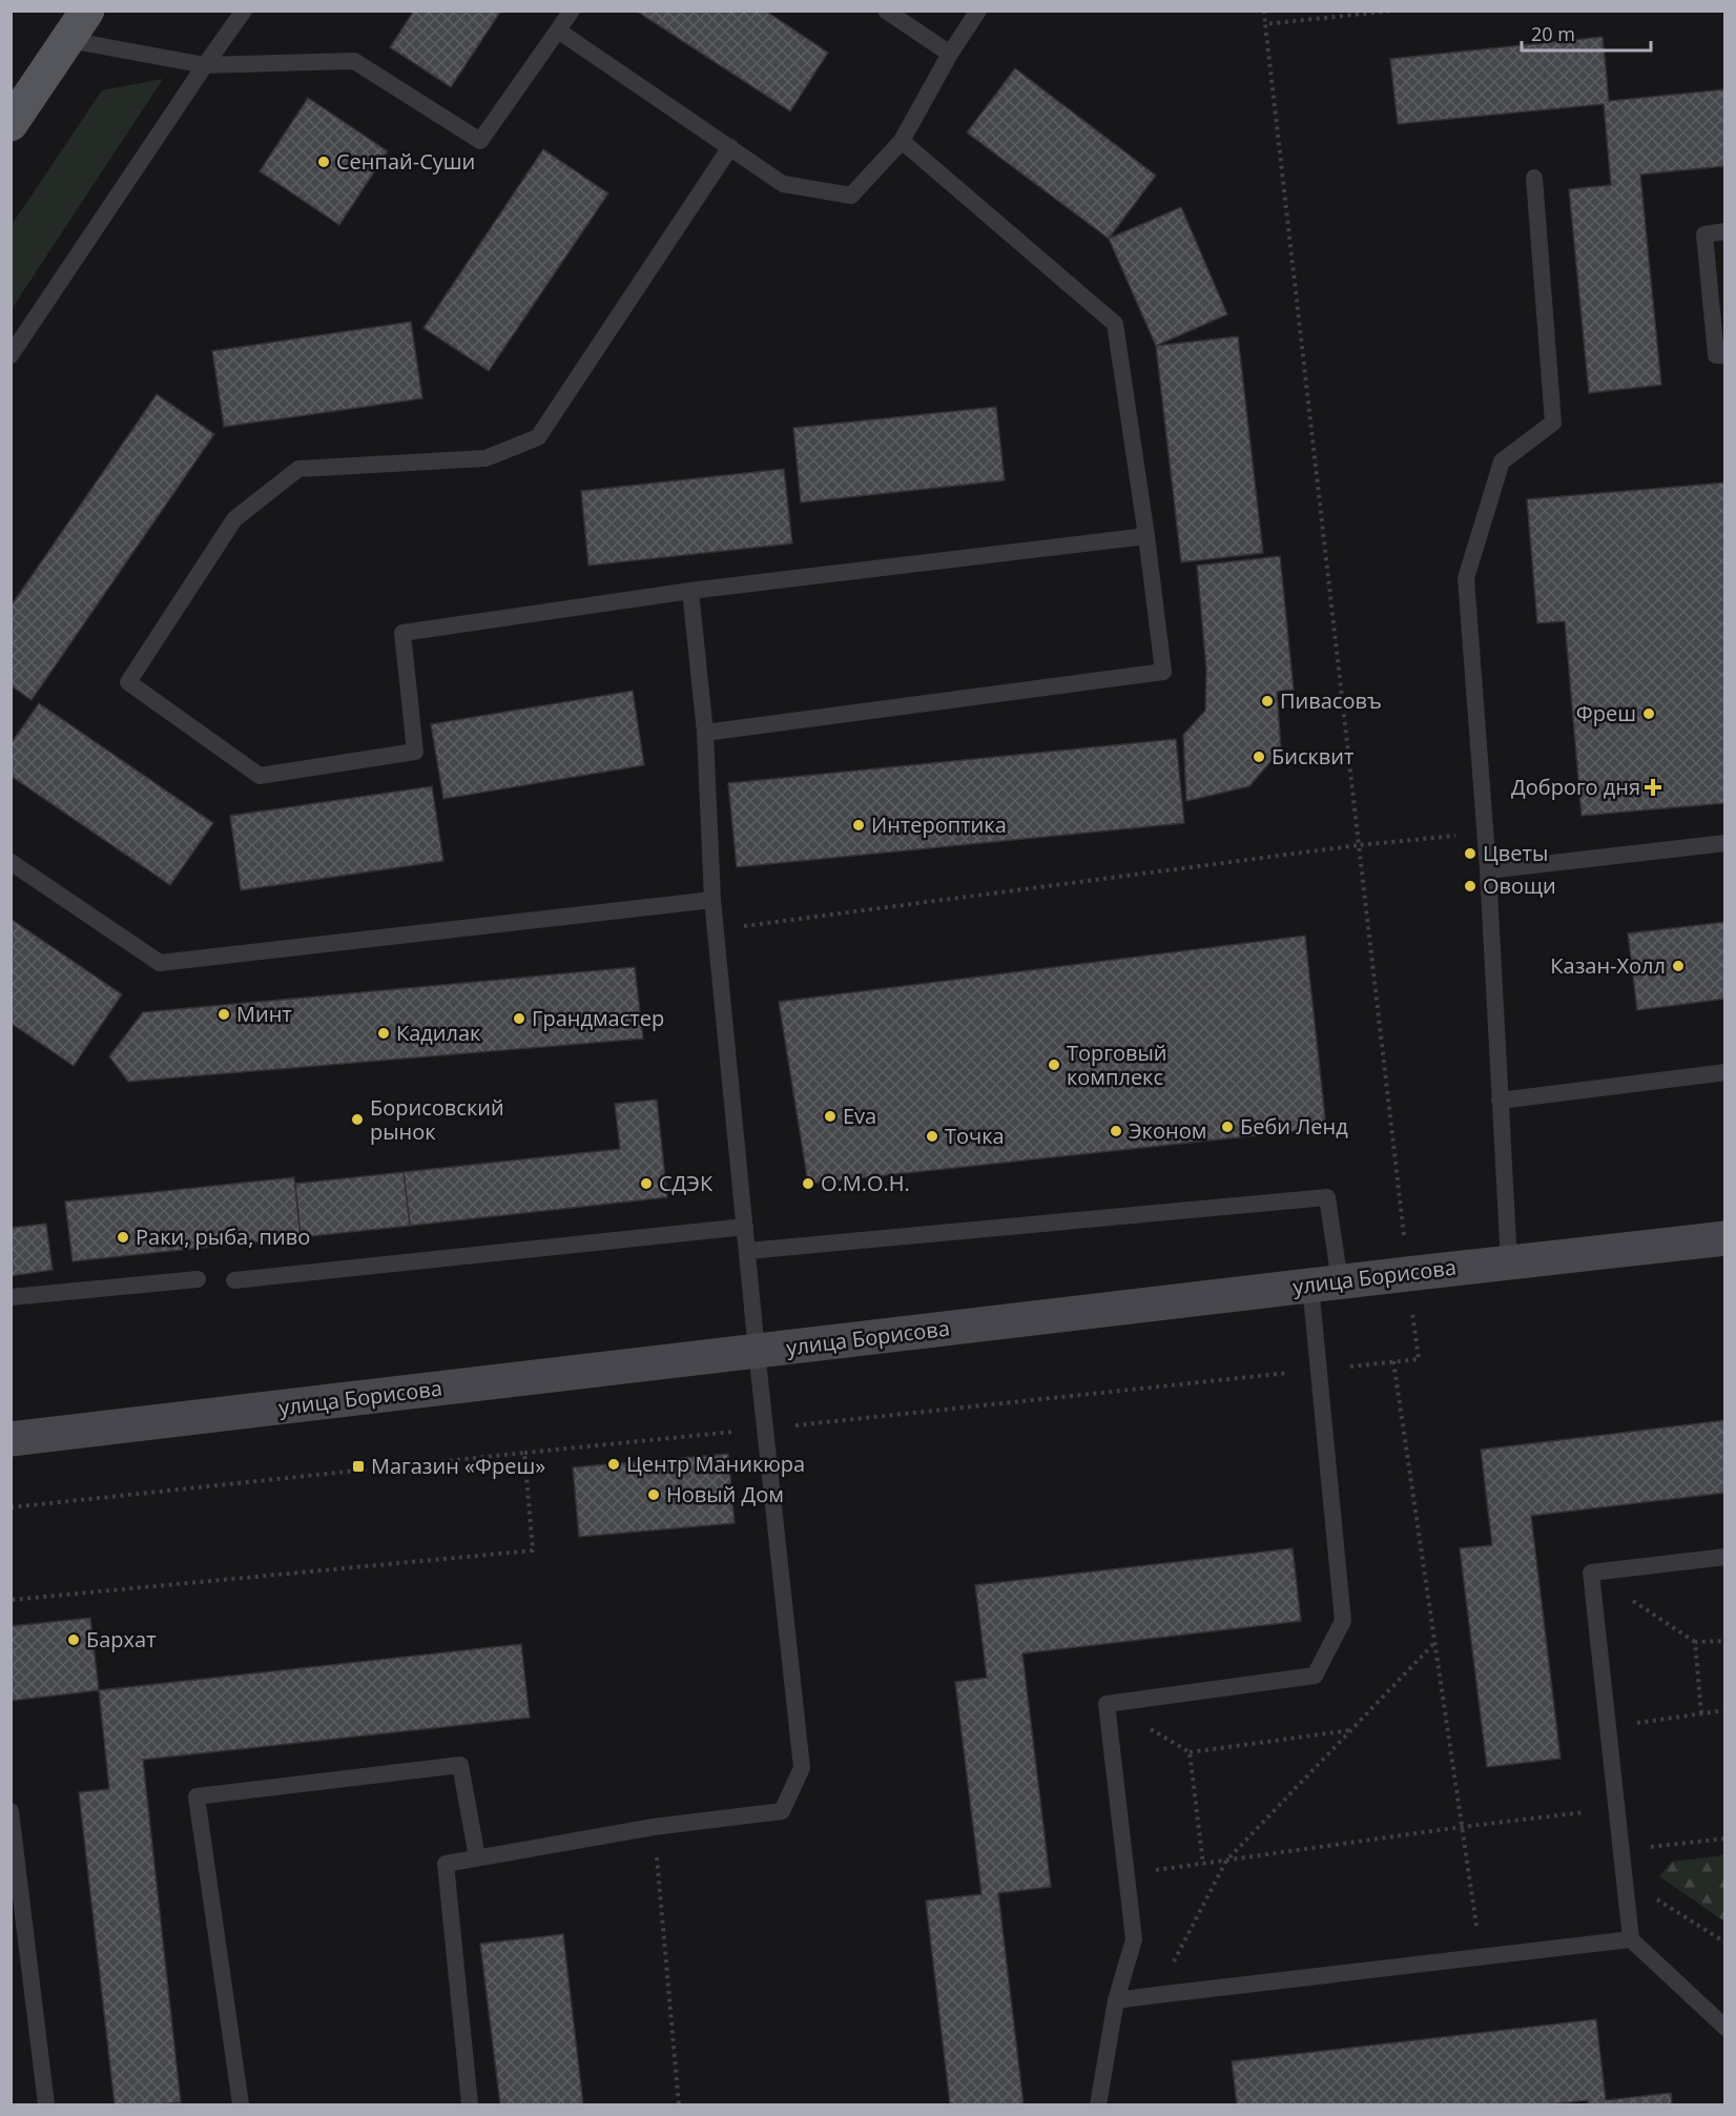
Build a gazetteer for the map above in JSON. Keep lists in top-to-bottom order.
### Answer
{
  "streets": {
    "main road": ["улица Борисова"]
  },
  "places": {
    "other": [
      "Сенпай-Суши",
      "Пивасовъ",
      "Фреш",
      "Бисквит",
      "Интероптика",
      "Цветы",
      "Овощи",
      "Казан-Холл",
      "Минт",
      "Грандмастер",
      "Кадилак",
      "Торговый комплекс",
      "Eva",
      "Борисовский рынок",
      "Беби Ленд",
      "Эконом",
      "Точка",
      "СДЭК",
      "О.М.О.Н.",
      "Раки, рыба, пиво",
      "Центр Маникюра",
      "Новый Дом",
      "Бархат"
    ],
    "health": ["Доброго дня"],
    "transit": ["Магазин «Фреш»"]
  },
  "scale_bar": "20 m"
}
